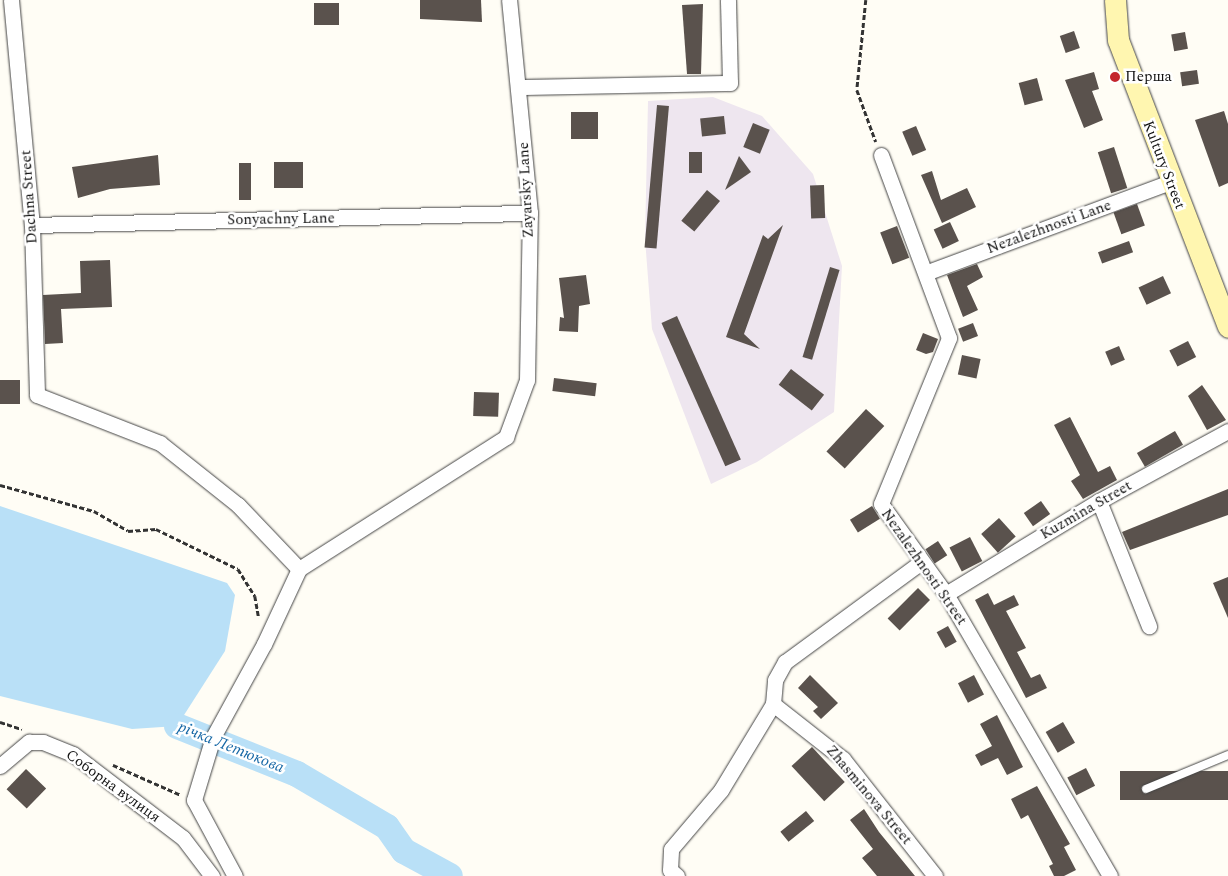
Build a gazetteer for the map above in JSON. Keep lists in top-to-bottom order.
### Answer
{
  "streets": {
    "street": [
      "Kultury Street",
      "Zayarsky Lane",
      "Dachna Street",
      "Sonyachny Lane",
      "Nezalezhnosti Lane",
      "Kuzmina Street",
      "Nezalezhnosti Street",
      "Соборна вулиця",
      "Zhasminova Street"
    ]
  },
  "crossings": [
    ["Kultury Street", "Nezalezhnosti Lane"],
    ["Zayarsky Lane", "Dachna Street"],
    ["Zayarsky Lane", "Sonyachny Lane"],
    ["Dachna Street", "Sonyachny Lane"],
    ["Nezalezhnosti Lane", "Nezalezhnosti Street"],
    ["Kuzmina Street", "Nezalezhnosti Street"]
  ],
  "water": ["річка Летюкова"],
  "places": ["Перша"]
}
